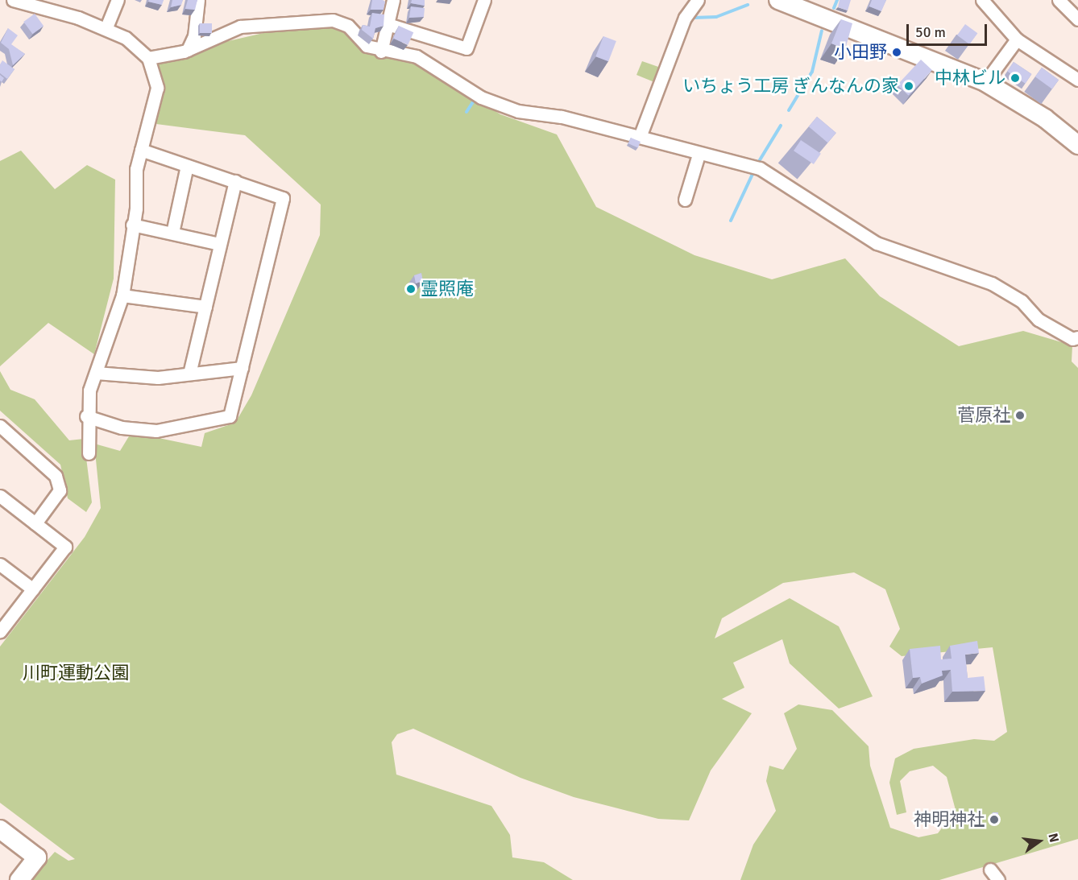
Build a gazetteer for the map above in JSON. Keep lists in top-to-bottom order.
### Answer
{
  "parks": ["川町運動公園"],
  "places": [
    "小田野",
    "中林ビル",
    "いちょう工房 ぎんなんの家",
    "霊照庵",
    "菅原社",
    "神明神社"
  ],
  "scale_bar": "50 m",
  "north": "right"
}
